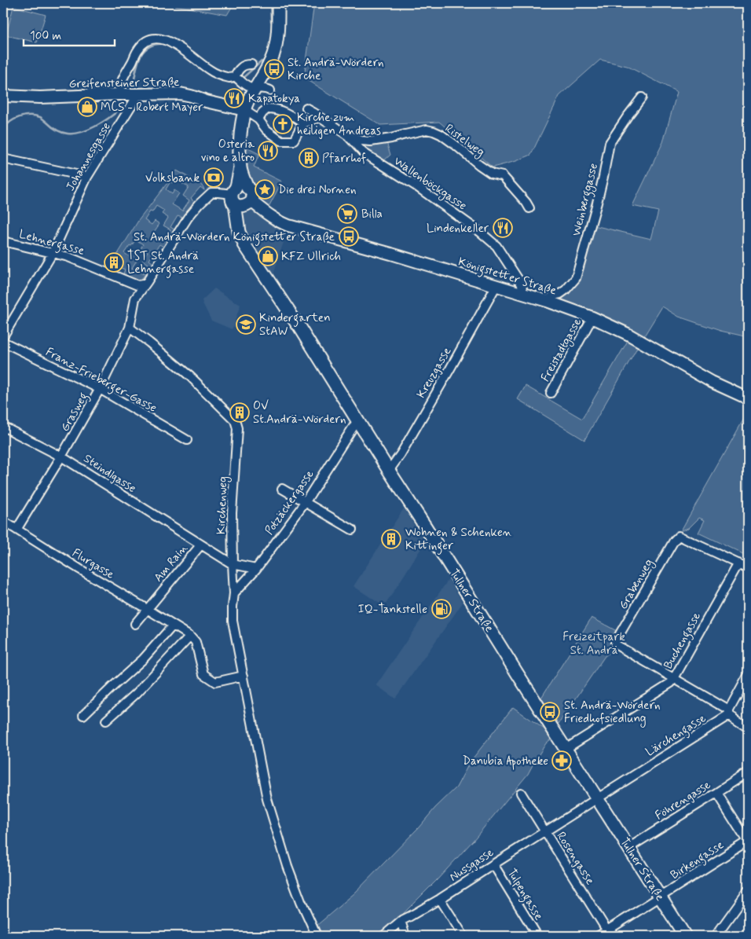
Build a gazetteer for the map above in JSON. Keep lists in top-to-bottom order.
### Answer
{
  "streets": {
    "main road": ["Greifensteiner Straße", "Königstetter Straße", "Tullner Straße"],
    "street": [
      "Ristelweg",
      "Johannesgasse",
      "Wallenböckgasse",
      "Weinberggasse",
      "Lehnergasse",
      "Freistadtgasse",
      "Kreuzgasse",
      "Franz-Frieberger-Gasse",
      "Grasweg",
      "Steindlgasse",
      "Potzäckergasse",
      "Kirchenweg",
      "Am Rain",
      "Flurgasse",
      "Grabenweg",
      "Buchengasse",
      "Lärchengasse",
      "Föhrengasse",
      "Rosengasse",
      "Birkengasse",
      "Nussgasse",
      "Tulpengasse"
    ]
  },
  "crossings": [
    ["Greifensteiner Straße", "Johannesgasse"],
    ["Greifensteiner Straße", "Tullner Straße"],
    ["Ristelweg", "Wallenböckgasse"],
    ["Johannesgasse", "Lehnergasse"],
    ["Wallenböckgasse", "Königstetter Straße"],
    ["Weinberggasse", "Königstetter Straße"],
    ["Lehnergasse", "Grasweg"],
    ["Königstetter Straße", "Freistadtgasse"],
    ["Königstetter Straße", "Kreuzgasse"],
    ["Königstetter Straße", "Tullner Straße"],
    ["Kreuzgasse", "Tullner Straße"],
    ["Franz-Frieberger-Gasse", "Grasweg"],
    ["Grasweg", "Steindlgasse"],
    ["Grasweg", "Kirchenweg"],
    ["Grasweg", "Flurgasse"],
    ["Steindlgasse", "Am Rain"],
    ["Potzäckergasse", "Kirchenweg"],
    ["Potzäckergasse", "Tullner Straße"],
    ["Kirchenweg", "Am Rain"],
    ["Am Rain", "Flurgasse"],
    ["Grabenweg", "Buchengasse"],
    ["Tullner Straße", "Buchengasse"],
    ["Tullner Straße", "Lärchengasse"],
    ["Tullner Straße", "Föhrengasse"],
    ["Tullner Straße", "Birkengasse"],
    ["Lärchengasse", "Nussgasse"],
    ["Rosengasse", "Birkengasse"],
    ["Rosengasse", "Nussgasse"],
    ["Nussgasse", "Tulpengasse"]
  ],
  "parks": ["Freizeitpark St. Andrä"],
  "places": {
    "bus stop": ["St. Andrä-Wördern Kirche", "St. Andrä-Wördern Königstetter Straße", "St. Andrä-Wördern Friedhofsiedlung"],
    "restaurant": ["Kapatokya", "Osteria vino e altro", "Lindenkeller"],
    "shop": ["MCS - Robert Mayer", "KFZ Ullrich"],
    "church": ["Kirche zum heiligen Andreas"],
    "building": [
      "Pfarrhof",
      "TST St. Andrä Lehnergasse",
      "OV St.Andrä-Wördern",
      "Wohnen & Schenken Kittinger"
    ],
    "bank": ["Volksbank"],
    "place": ["Die drei Nornen"],
    "supermarket": ["Billa"],
    "school or university": ["Kindergarten StAW"],
    "fuel station": ["IQ-Tankstelle"],
    "pharmacy": ["Danubia Apotheke"]
  },
  "scale_bar": "100 m"
}
